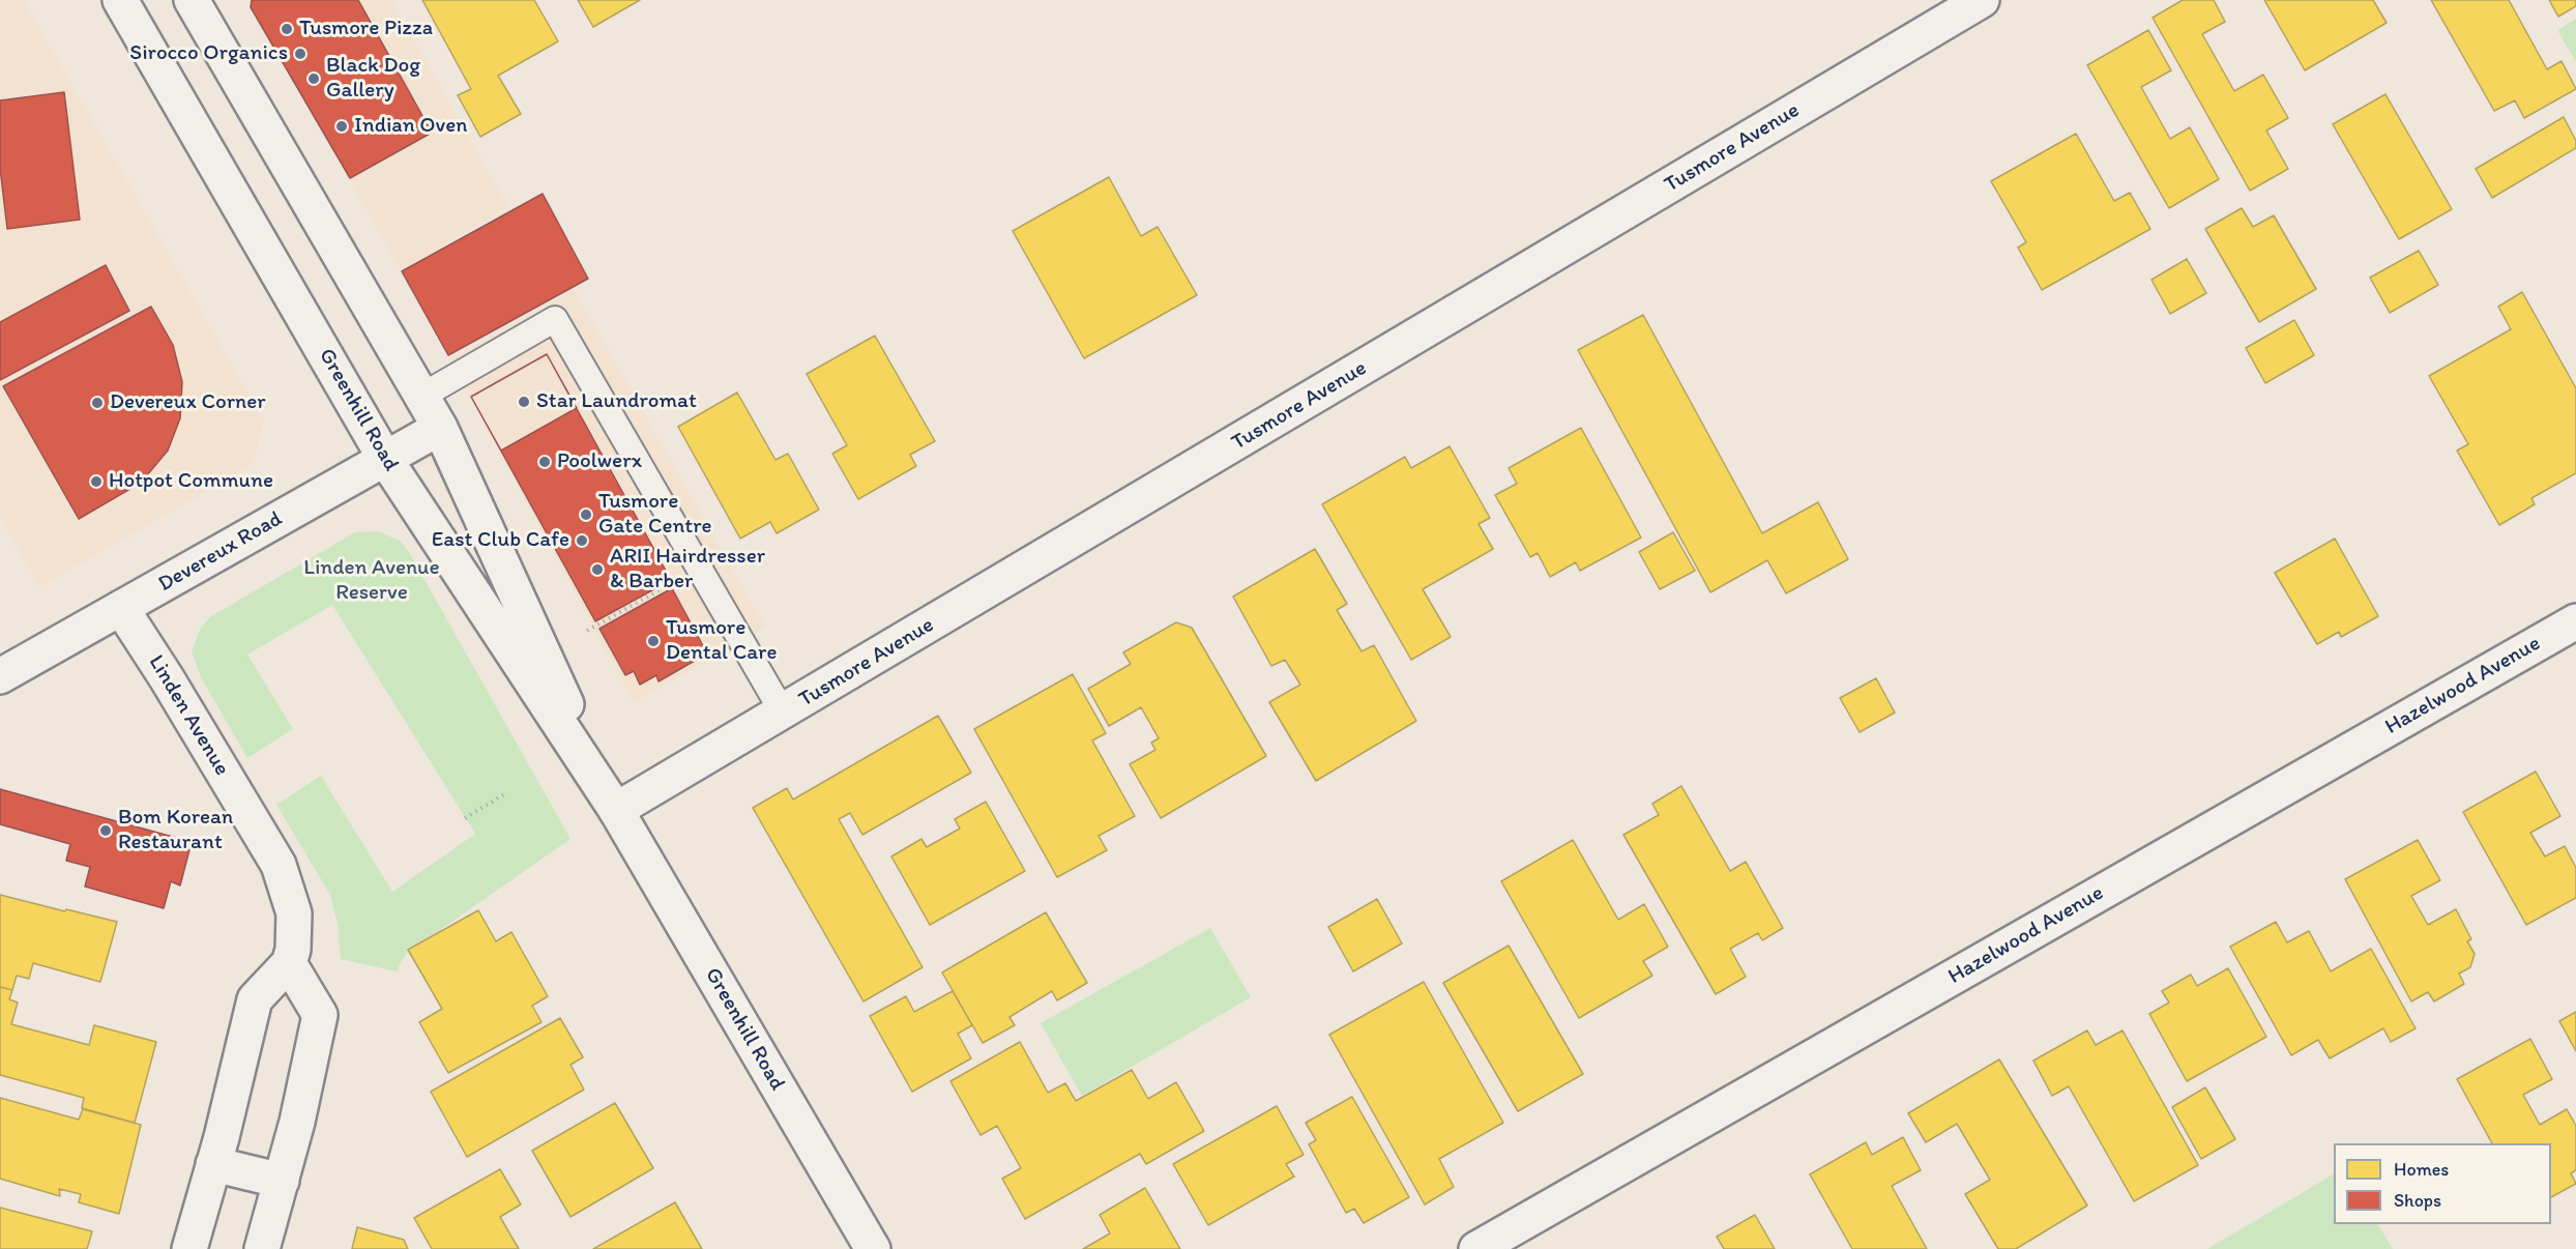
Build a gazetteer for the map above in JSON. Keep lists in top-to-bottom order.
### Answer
{
  "streets": {
    "street": [
      "Tusmore Avenue",
      "Greenhill Road",
      "Devereux Road",
      "Hazelwood Avenue",
      "Linden Avenue"
    ]
  },
  "crossings": [
    ["Tusmore Avenue", "Greenhill Road"],
    ["Greenhill Road", "Devereux Road"],
    ["Devereux Road", "Linden Avenue"]
  ],
  "parks": ["Linden Avenue Reserve"],
  "places": [
    "Tusmore Pizza",
    "Sirocco Organics",
    "Black Dog Gallery",
    "Indian Oven",
    "Star Laundromat",
    "Devereux Corner",
    "Poolwerx",
    "Hotpot Commune",
    "Tusmore Gate Centre",
    "East Club Cafe",
    "ARII Hairdresser & Barber",
    "Tusmore Dental Care",
    "Bom Korean Restaurant"
  ],
  "legend": ["Homes", "Shops"]
}
